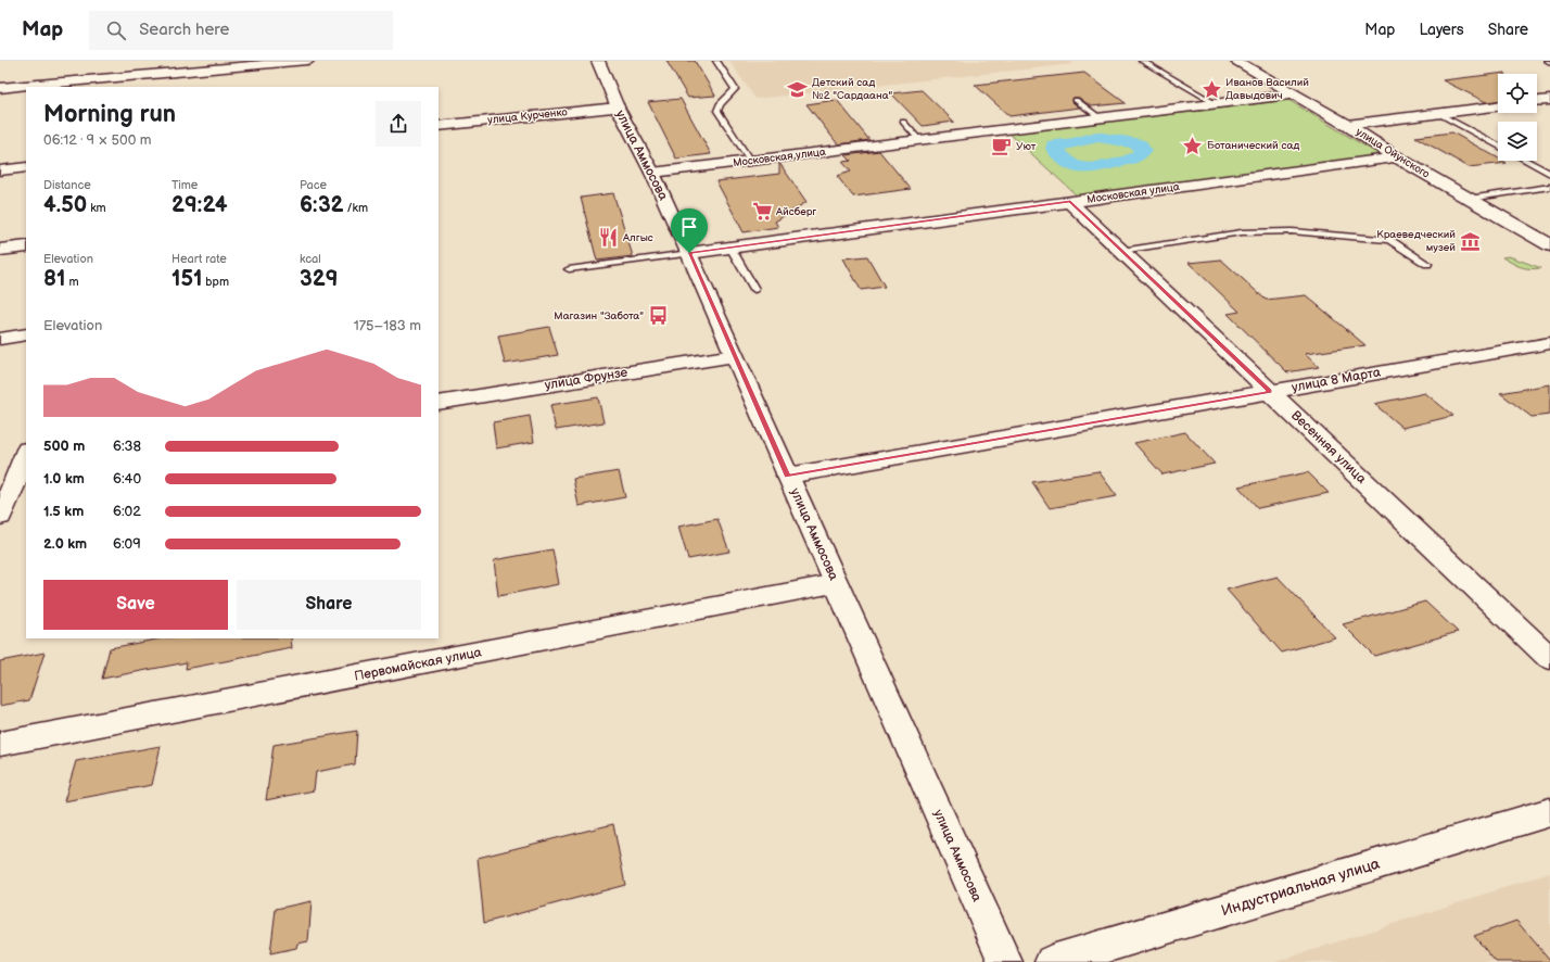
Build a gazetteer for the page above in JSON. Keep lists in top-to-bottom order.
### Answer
{
  "streets": {
    "street": [
      "улица Курченко",
      "улица Ойунского",
      "улица Аммосова",
      "Московская улица",
      "улица Фрунзе",
      "улица 8 Марта",
      "Весенняя улица",
      "Первомайская улица",
      "Индустриальная улица"
    ]
  },
  "crossings": [
    ["улица Курченко", "улица Аммосова"],
    ["улица Ойунского", "Московская улица"],
    ["улица Аммосова", "Московская улица"],
    ["улица Аммосова", "улица Фрунзе"],
    ["улица Аммосова", "улица 8 Марта"],
    ["улица Аммосова", "Первомайская улица"],
    ["Московская улица", "Весенняя улица"],
    ["улица 8 Марта", "Весенняя улица"]
  ],
  "places": {
    "school or university": ["Детский сад №2 \"Сардаана\""],
    "place": ["Иванов Василий Давыдович", "Ботанический сад"],
    "cafe": ["Уют"],
    "supermarket": ["Айсберг"],
    "restaurant": ["Алгыс"],
    "museum": ["Краеведческий музей"],
    "bus stop": ["Магазин \"Забота\""]
  },
  "page": {
    "header": "Map",
    "search": "Search here",
    "nav": ["Map", "Layers", "Share"],
    "heading": ["Morning run", "06:12 · 9 × 500 m"],
    "stats": [
      ["Distance", "4.50 km"],
      ["Time", "29:24"],
      ["Pace", "6:32 /km"],
      ["Elevation", "81 m"],
      ["Heart rate", "151 bpm"],
      ["kcal", "329"]
    ],
    "chart": ["Elevation", "175–183 m"],
    "list": [
      {
        "name": "500 m",
        "note": "6:38"
      },
      {
        "name": "1.0 km",
        "note": "6:40"
      },
      {
        "name": "1.5 km",
        "note": "6:02"
      },
      {
        "name": "2.0 km",
        "note": "6:09"
      }
    ],
    "buttons": ["Save", "Share"]
  }
}
